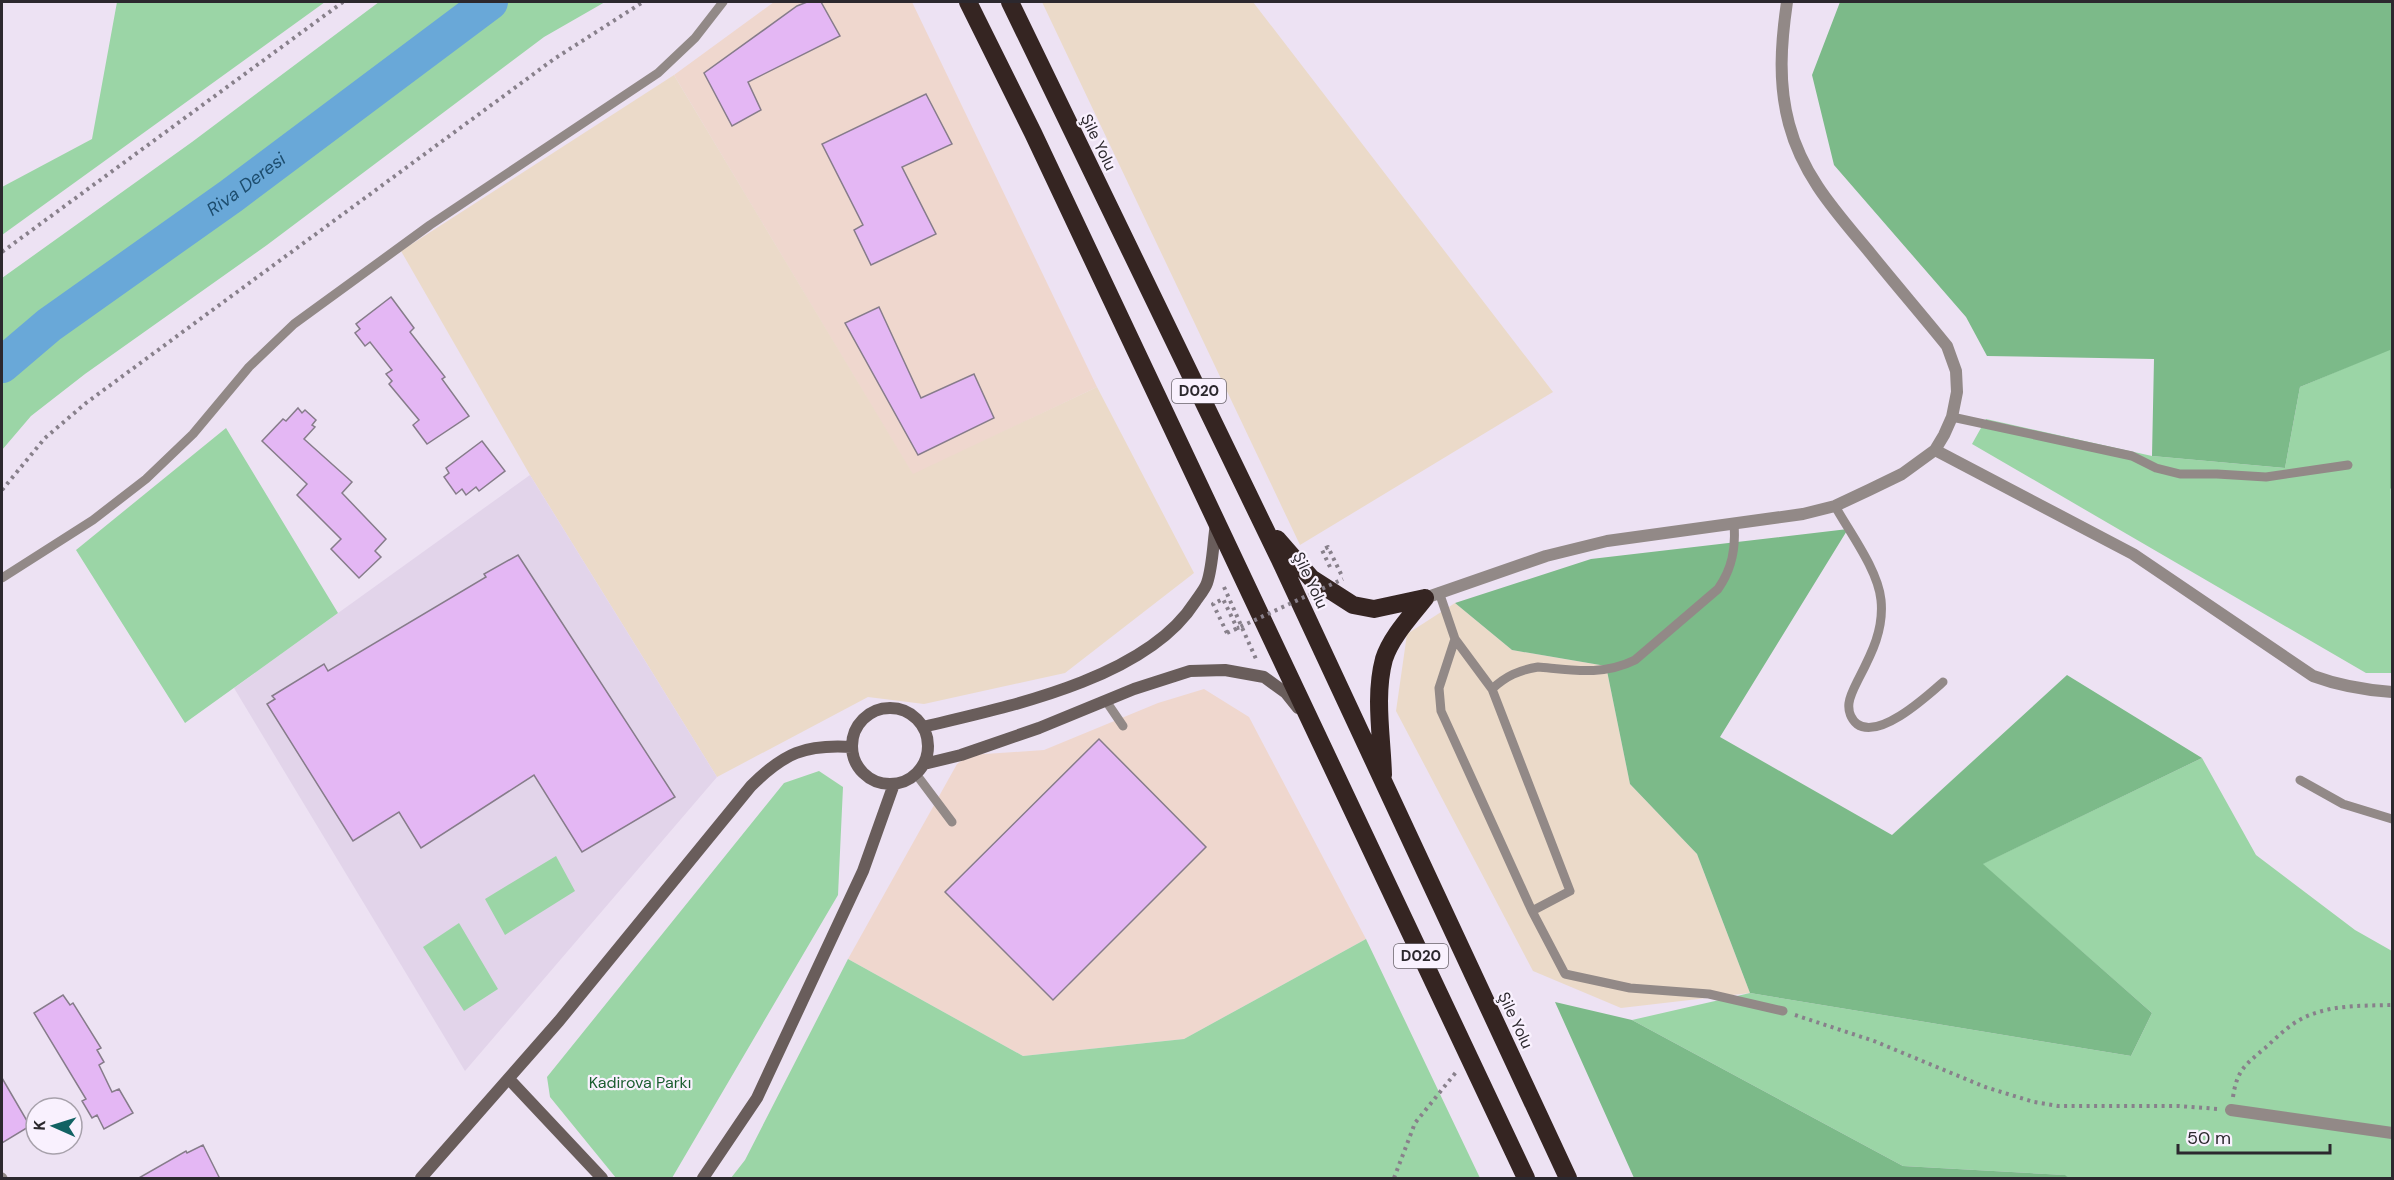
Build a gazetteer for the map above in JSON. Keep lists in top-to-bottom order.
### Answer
{
  "streets": {
    "highway": ["Şile Yolu", "D020"]
  },
  "water": ["Riva Deresi"],
  "parks": ["Kadirova Parkı"],
  "scale_bar": "50 m",
  "north": "left"
}
